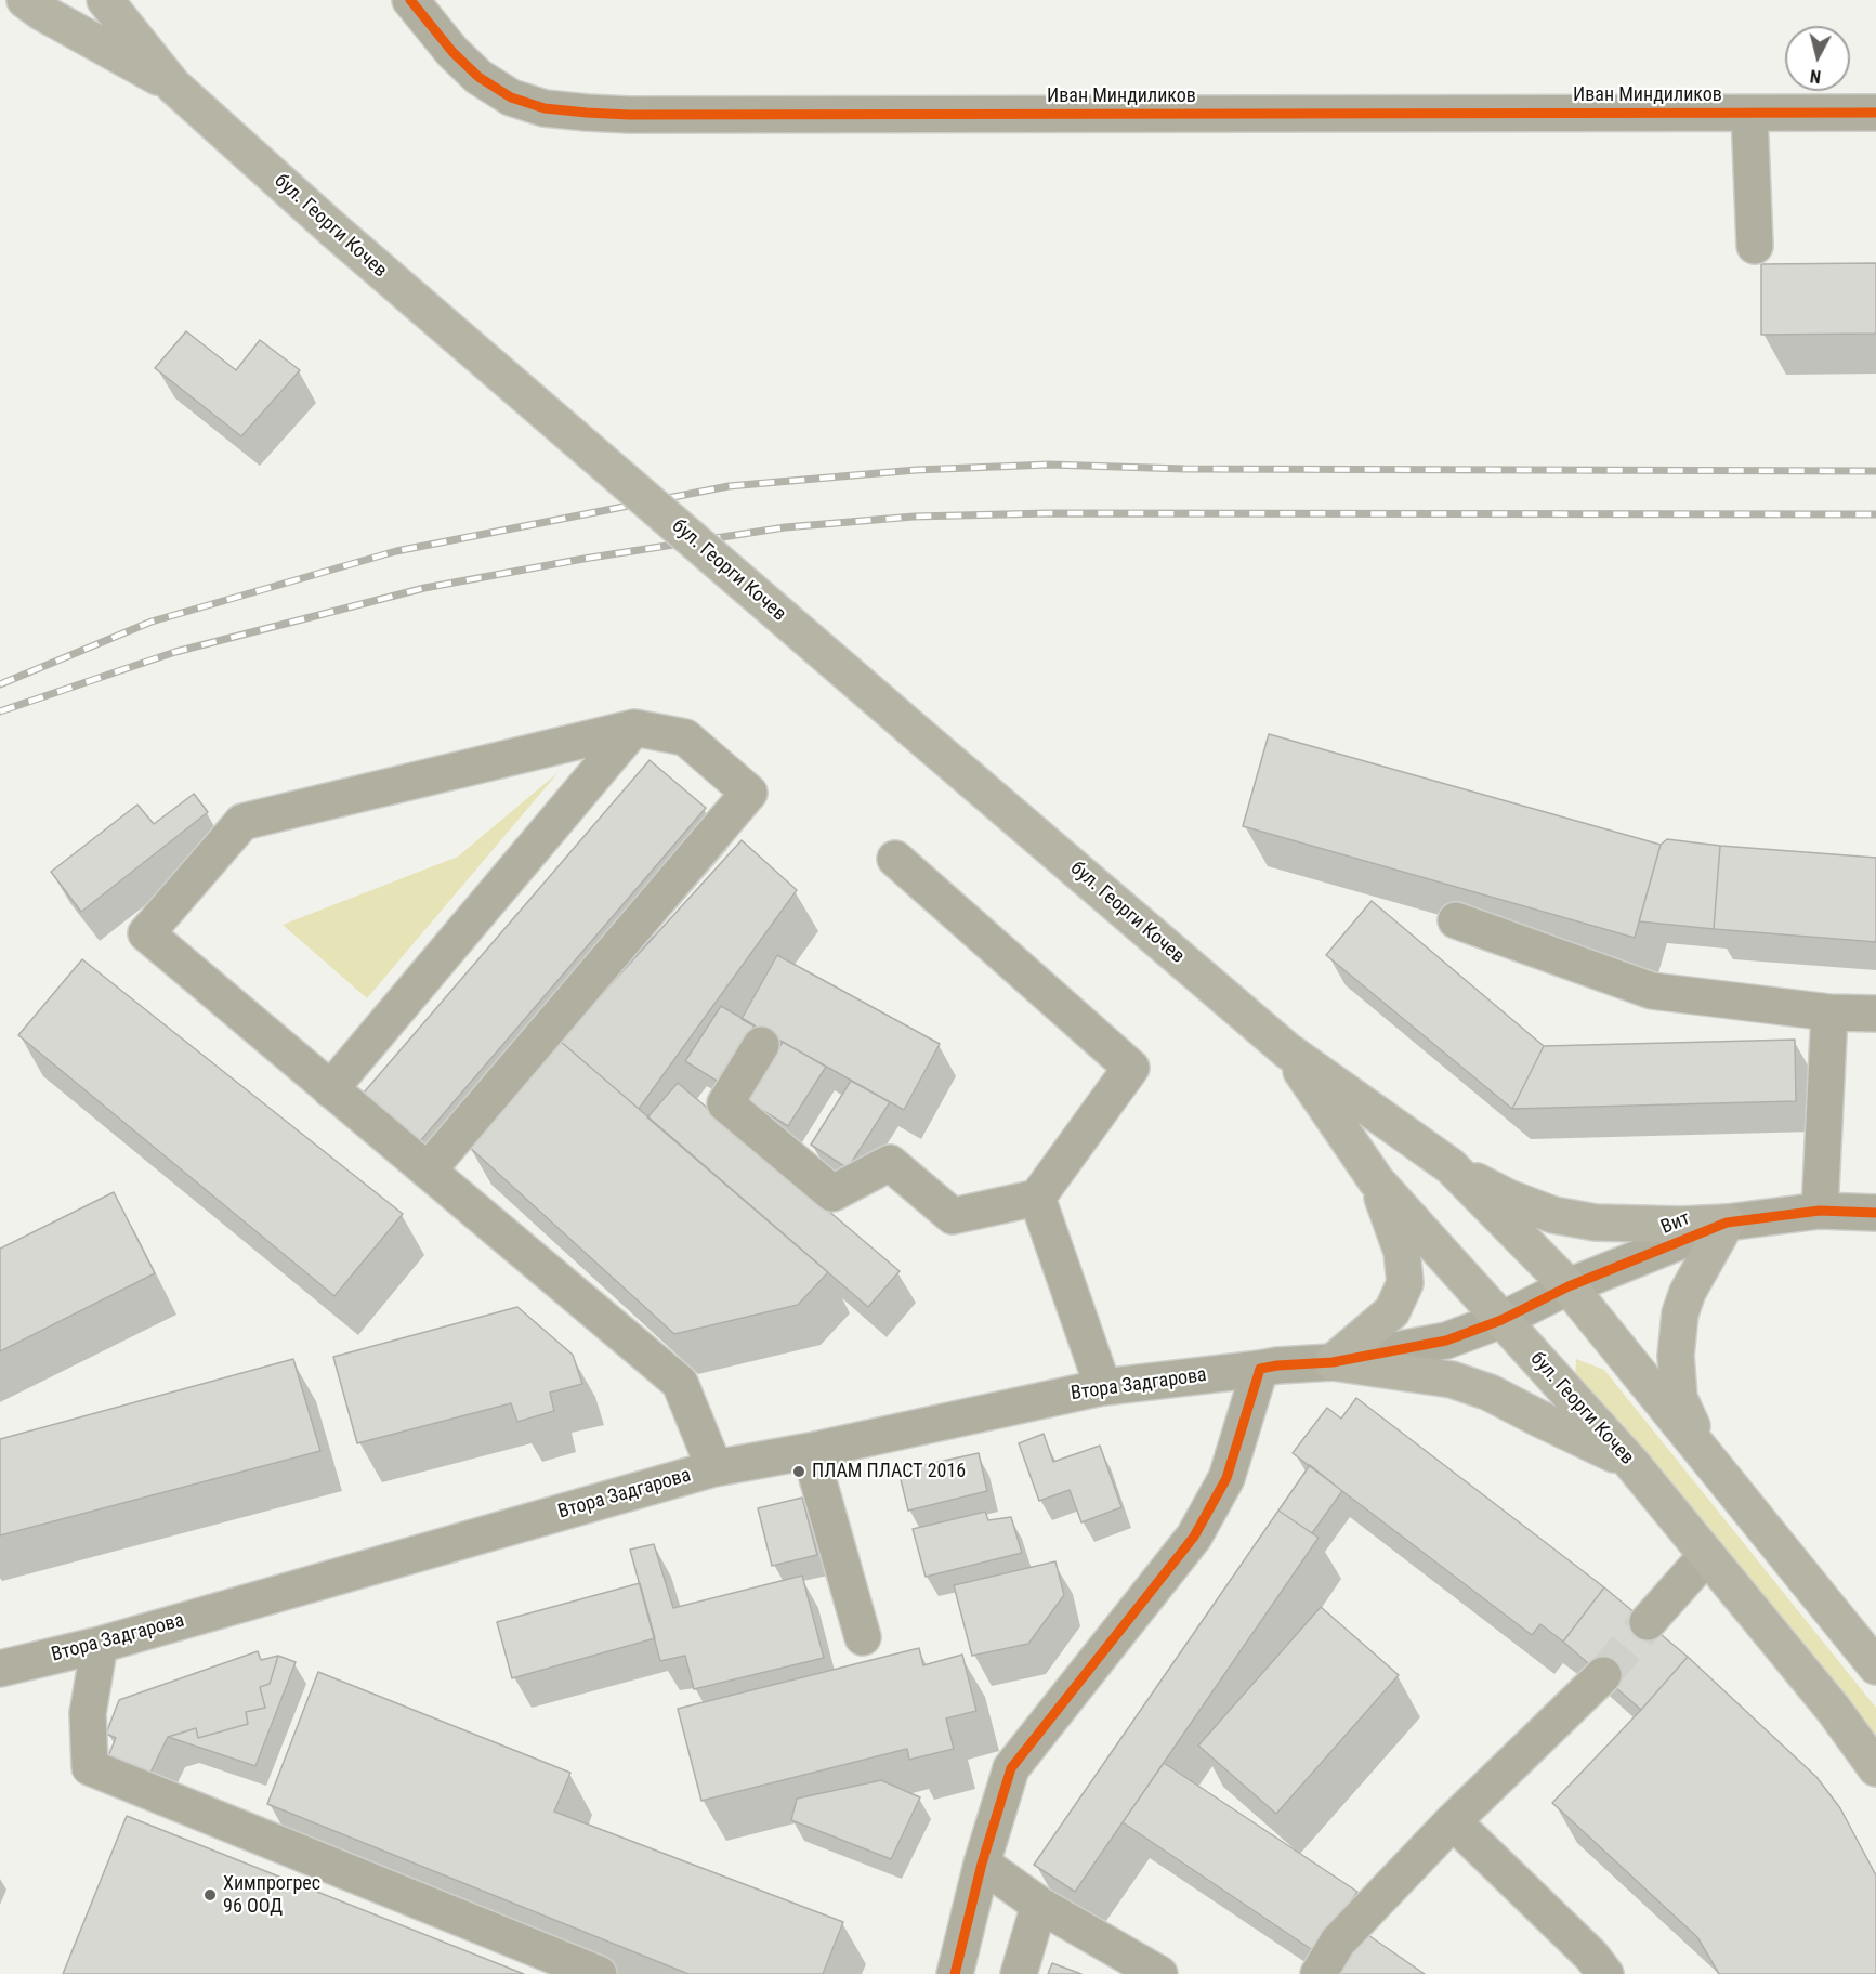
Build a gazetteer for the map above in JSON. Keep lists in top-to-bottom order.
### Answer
{
  "streets": {
    "main road": ["бул. Георги Кочев"],
    "street": ["Иван Миндиликов", "Вит", "Втора Задгарова"]
  },
  "crossings": [
    ["бул. Георги Кочев", "Вит"],
    ["Вит", "Втора Задгарова"]
  ],
  "places": ["ПЛАМ ПЛАСТ 2016", "Химпрогрес 96 ООД"],
  "north": "bottom"
}
